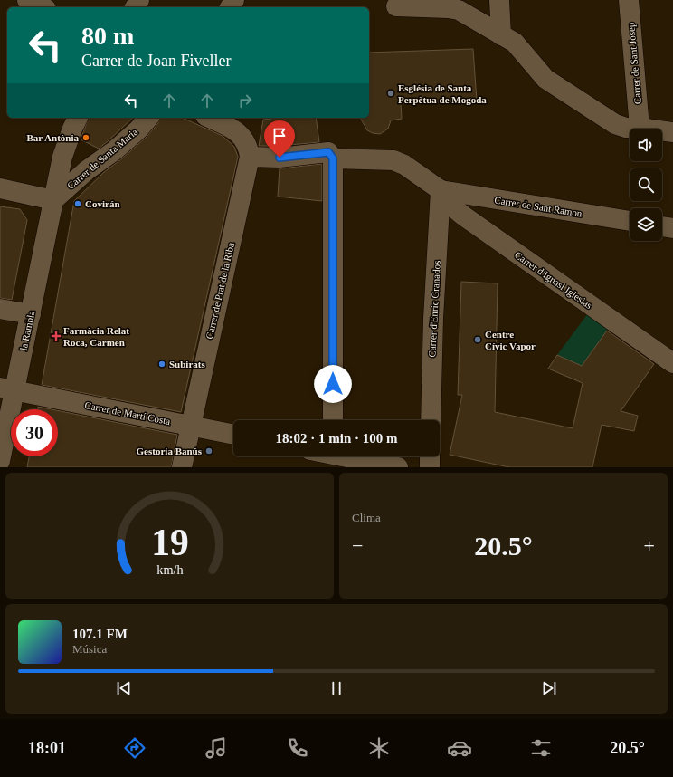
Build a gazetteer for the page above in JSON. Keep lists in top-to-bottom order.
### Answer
{
  "streets": {
    "street": [
      "Carrer de Sant Josep",
      "Carrer de Santa Maria",
      "Carrer de Sant Ramon",
      "Carrer d'Ignasi Iglesias",
      "Carrer de Prat de la Riba",
      "Carrer d'Enric Granados",
      "la Rambla",
      "Carrer de Martí Costa"
    ]
  },
  "crossings": [
    ["Carrer de Santa Maria", "la Rambla"],
    ["Carrer de Sant Ramon", "Carrer d'Ignasi Iglesias"],
    ["Carrer de Sant Ramon", "Carrer d'Enric Granados"],
    ["Carrer d'Ignasi Iglesias", "Carrer d'Enric Granados"],
    ["Carrer de Prat de la Riba", "Carrer de Martí Costa"],
    ["la Rambla", "Carrer de Martí Costa"]
  ],
  "places": {
    "other": [
      "Església de Santa Perpètua de Mogoda",
      "Bar Antònia",
      "Covirán",
      "Centre Cívic Vapor",
      "Subirats",
      "Gestoria Banús"
    ],
    "health": ["Farmàcia Relat Roca, Carmen"]
  },
  "page": {
    "turn": ["80 m", "Carrer de Joan Fiveller"],
    "limit": "30",
    "trip": "18:02 · 1 min · 100 m",
    "tile": "Clima",
    "heat": ["−", "20.5°", "+"],
    "song": ["107.1 FM", "Música"],
    "tabs": ["18:01", "20.5°"],
    "gauge": ["19", "km/h"]
  }
}
